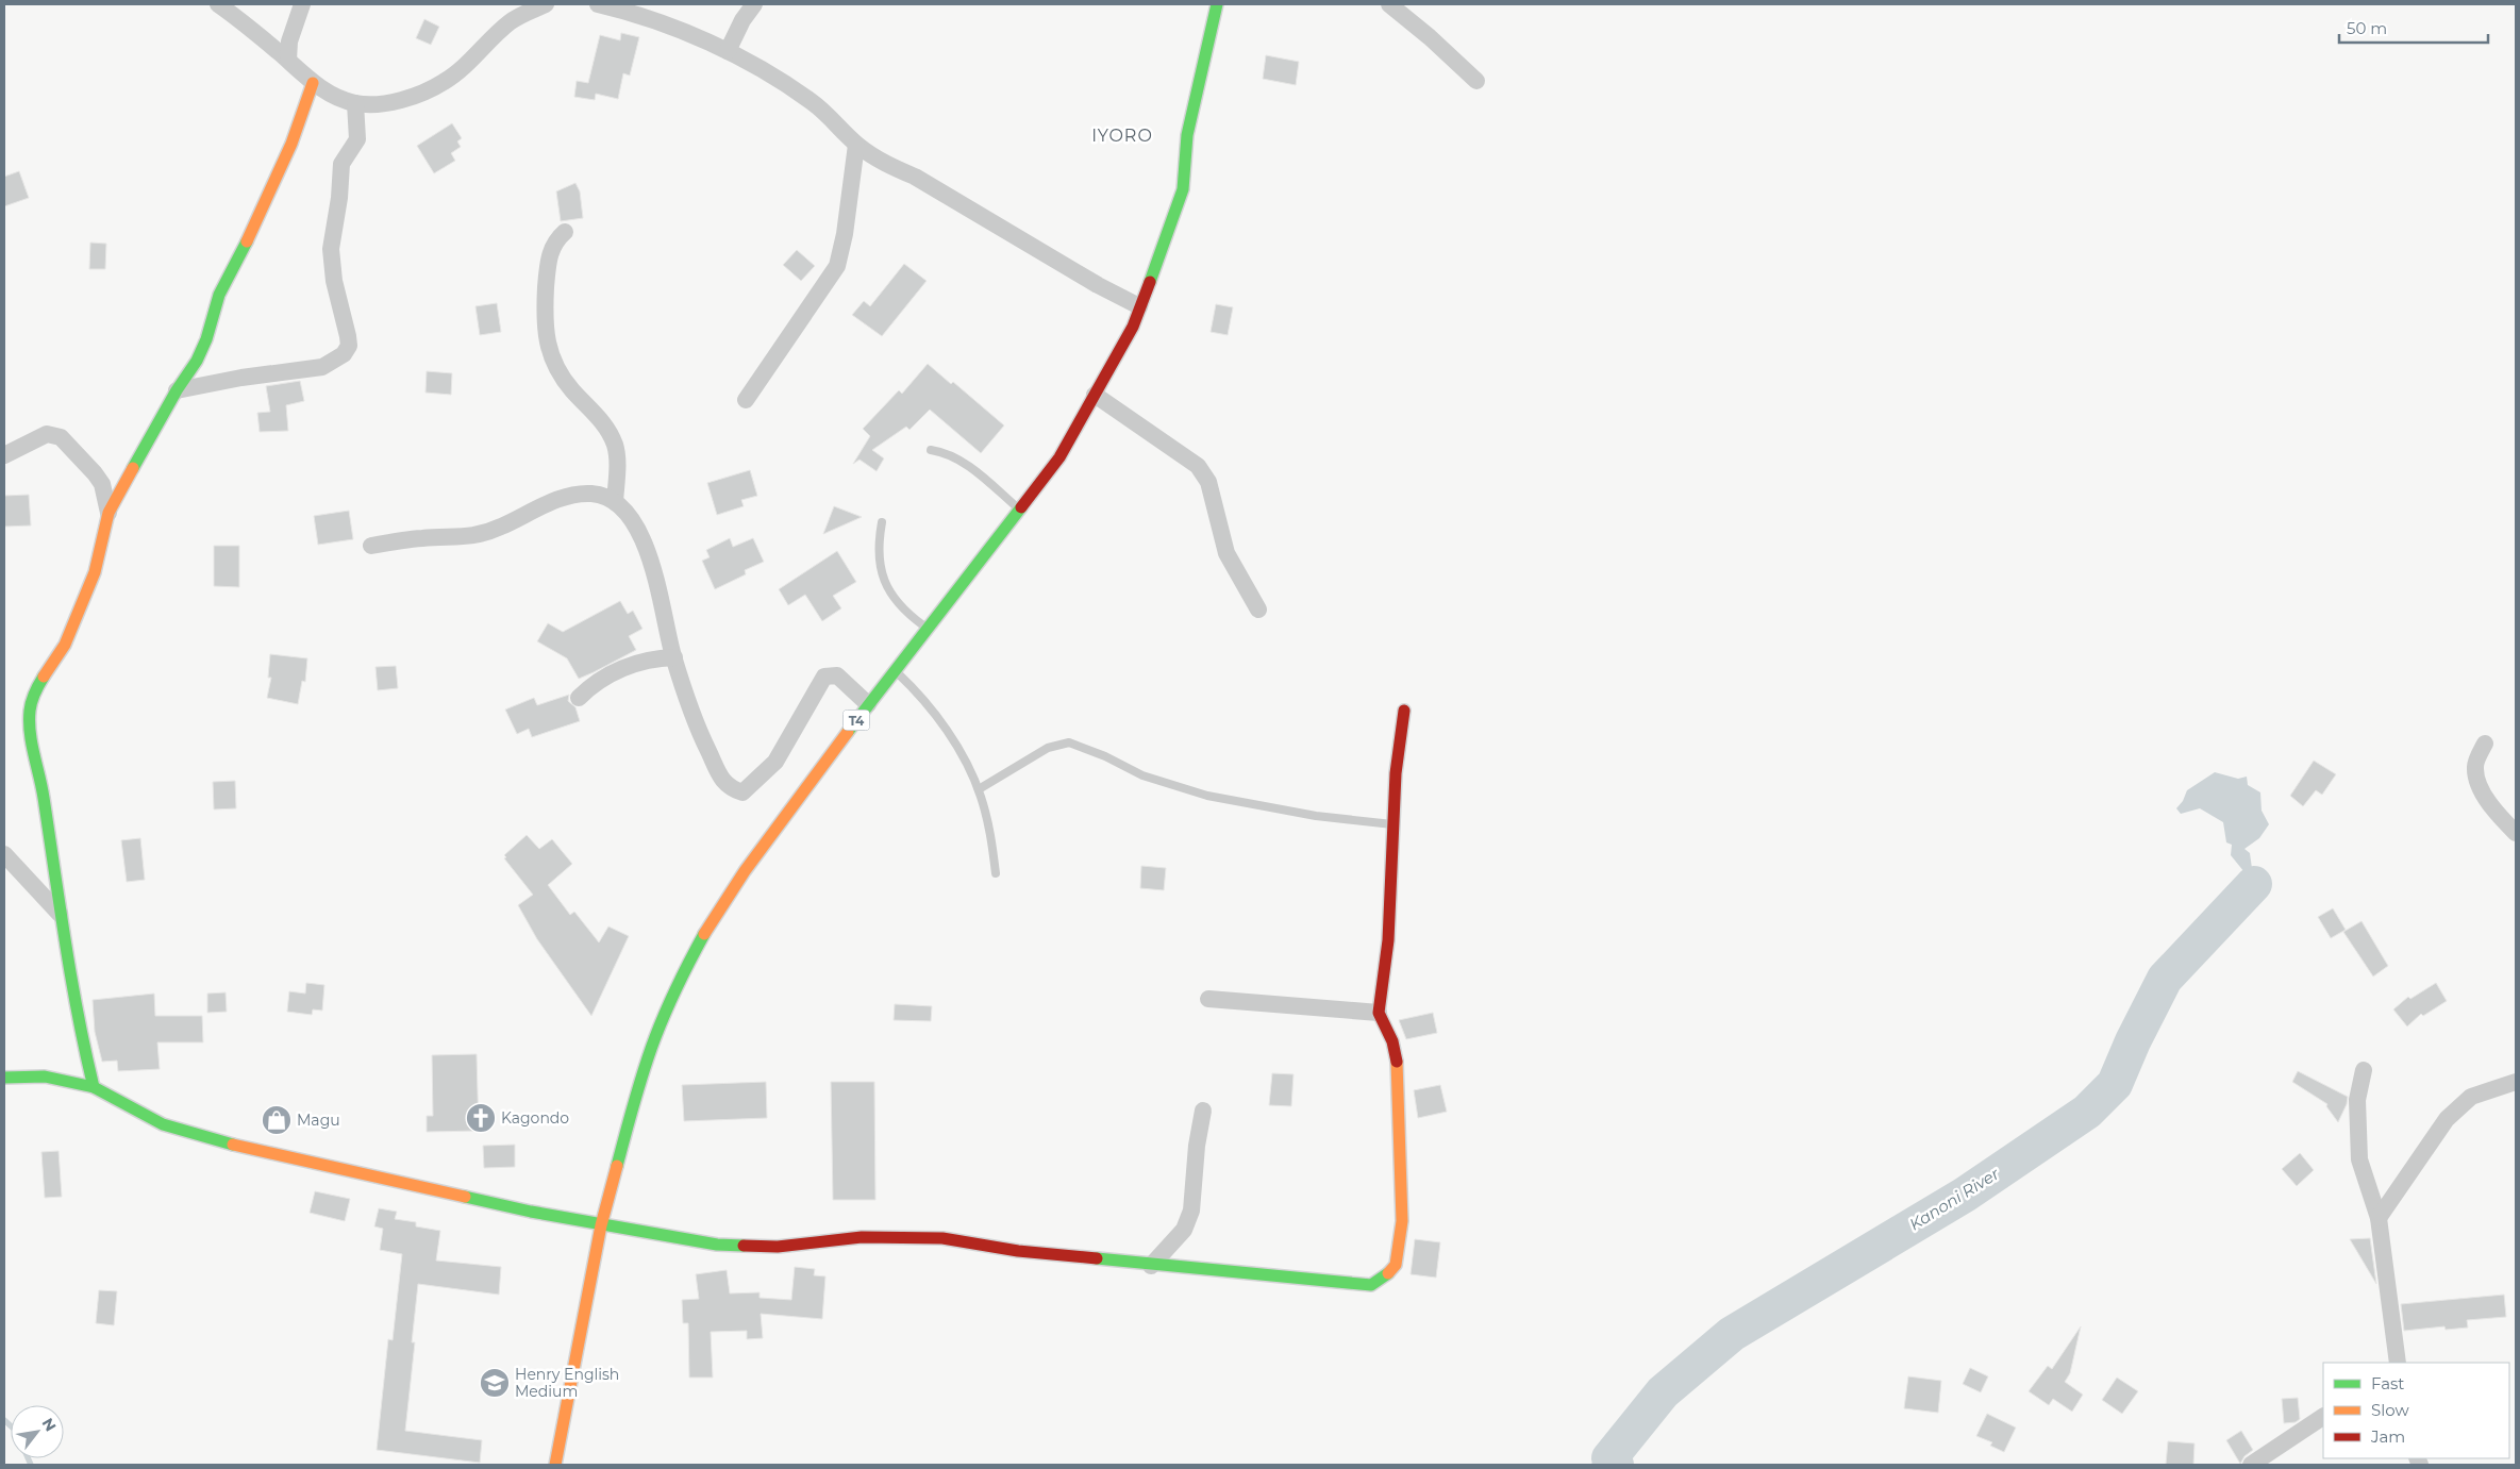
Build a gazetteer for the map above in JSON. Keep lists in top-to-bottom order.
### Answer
{
  "streets": {
    "main road": ["T4"]
  },
  "districts": ["IYORO"],
  "water": ["Kanoni River"],
  "places": {
    "church": ["Kagondo"],
    "shop": ["Magu"],
    "school or university": ["Henry English Medium"]
  },
  "legend": ["Fast", "Slow", "Jam"],
  "scale_bar": "50 m",
  "north": "top right"
}
